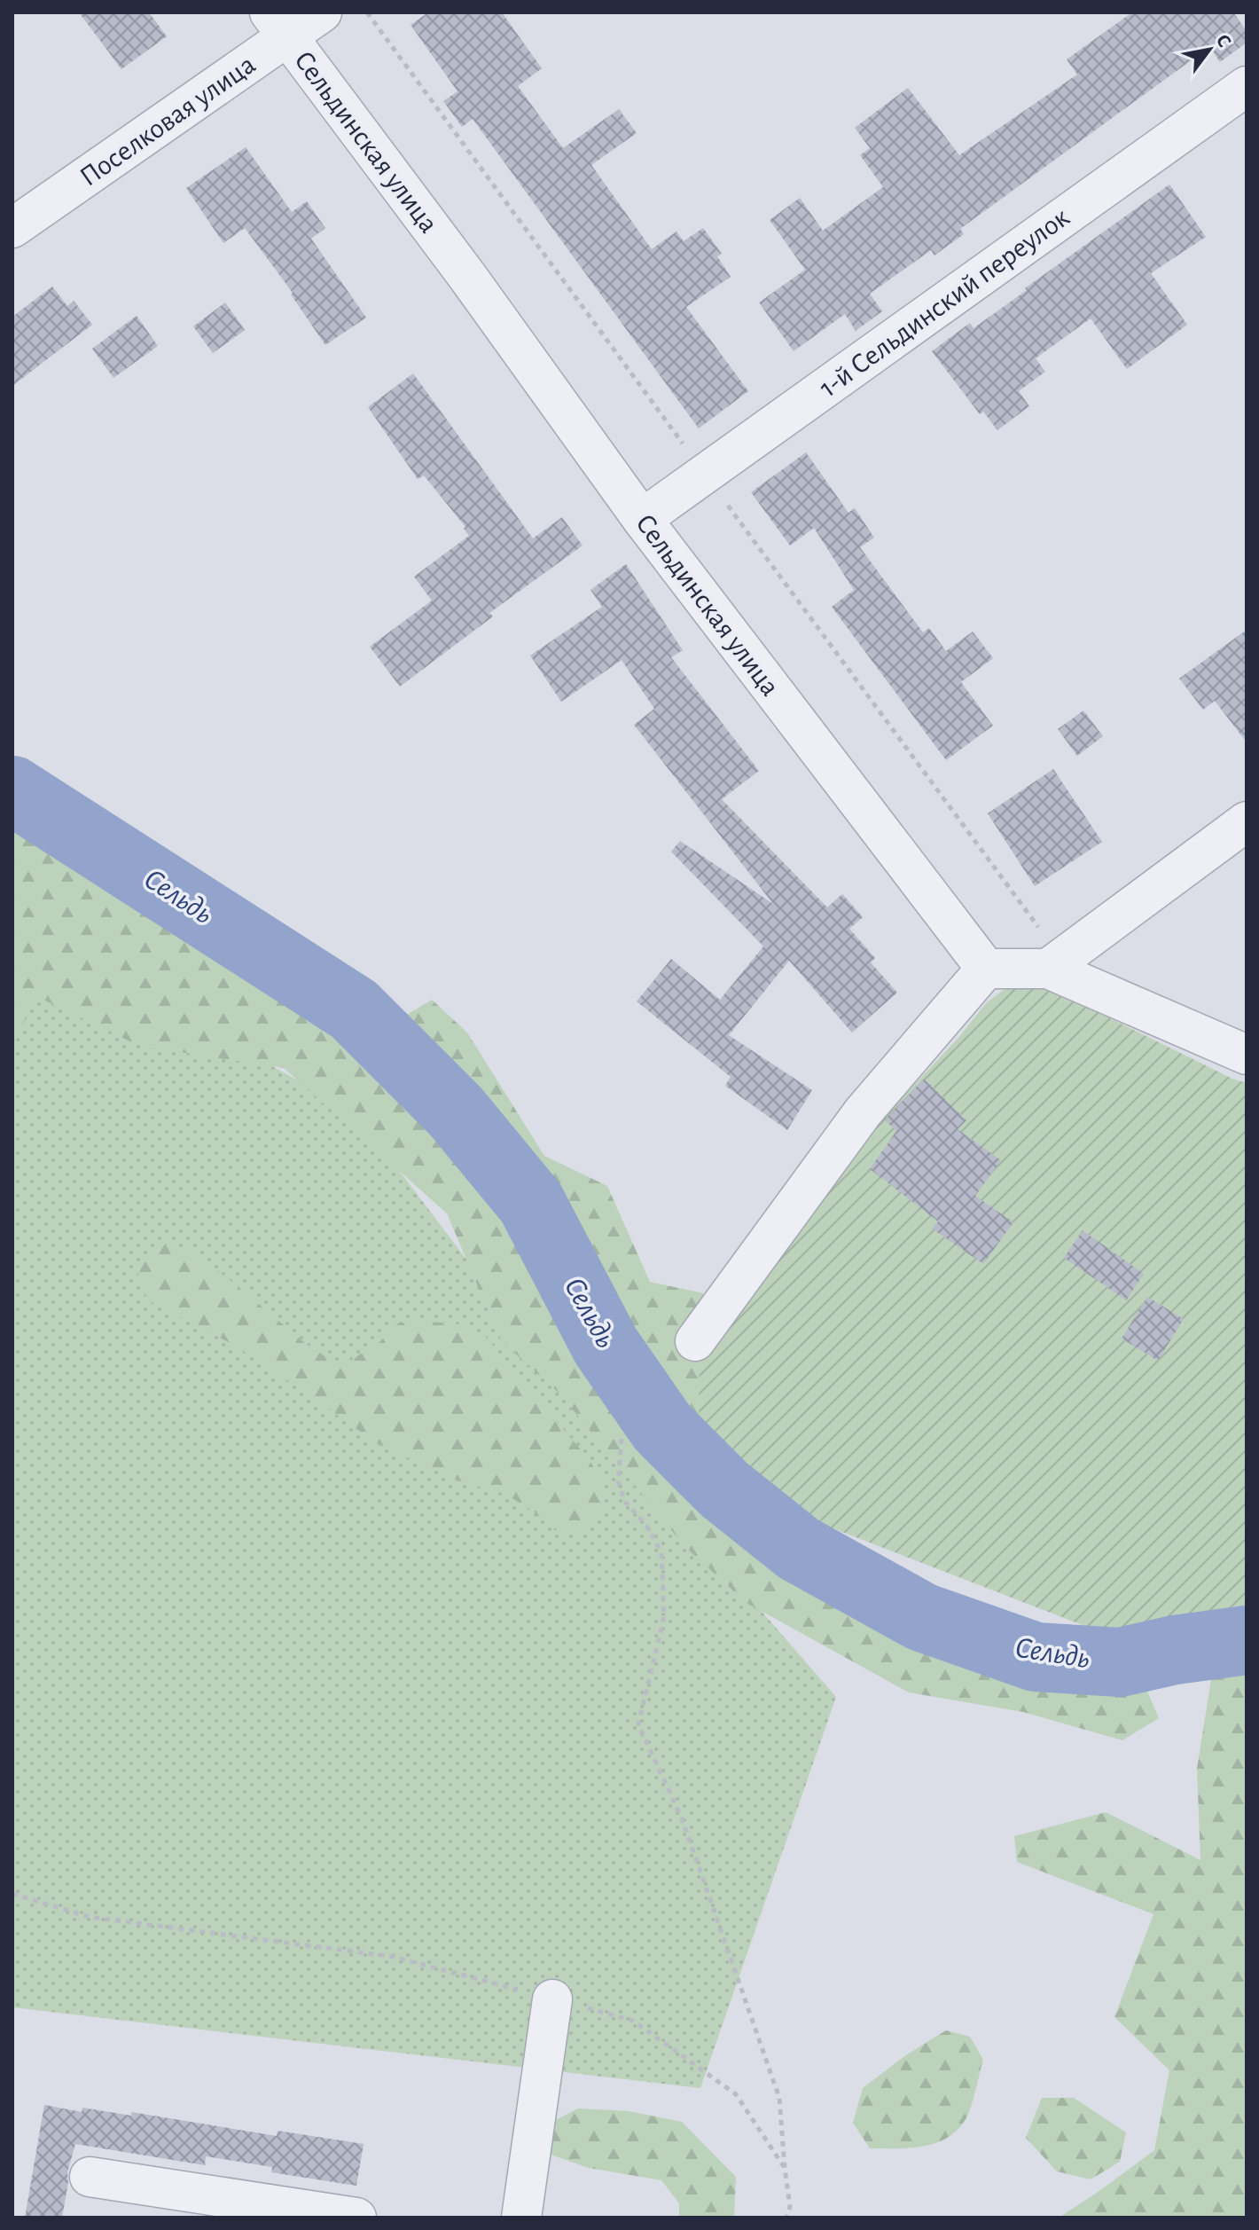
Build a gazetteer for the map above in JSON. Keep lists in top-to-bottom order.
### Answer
{
  "streets": {
    "street": ["Поселковая улица", "Сельдинская улица", "1-й Сельдинский переулок"]
  },
  "crossings": [
    ["Поселковая улица", "Сельдинская улица"],
    ["Сельдинская улица", "1-й Сельдинский переулок"]
  ],
  "water": ["Сельдь"],
  "north": "top right"
}
